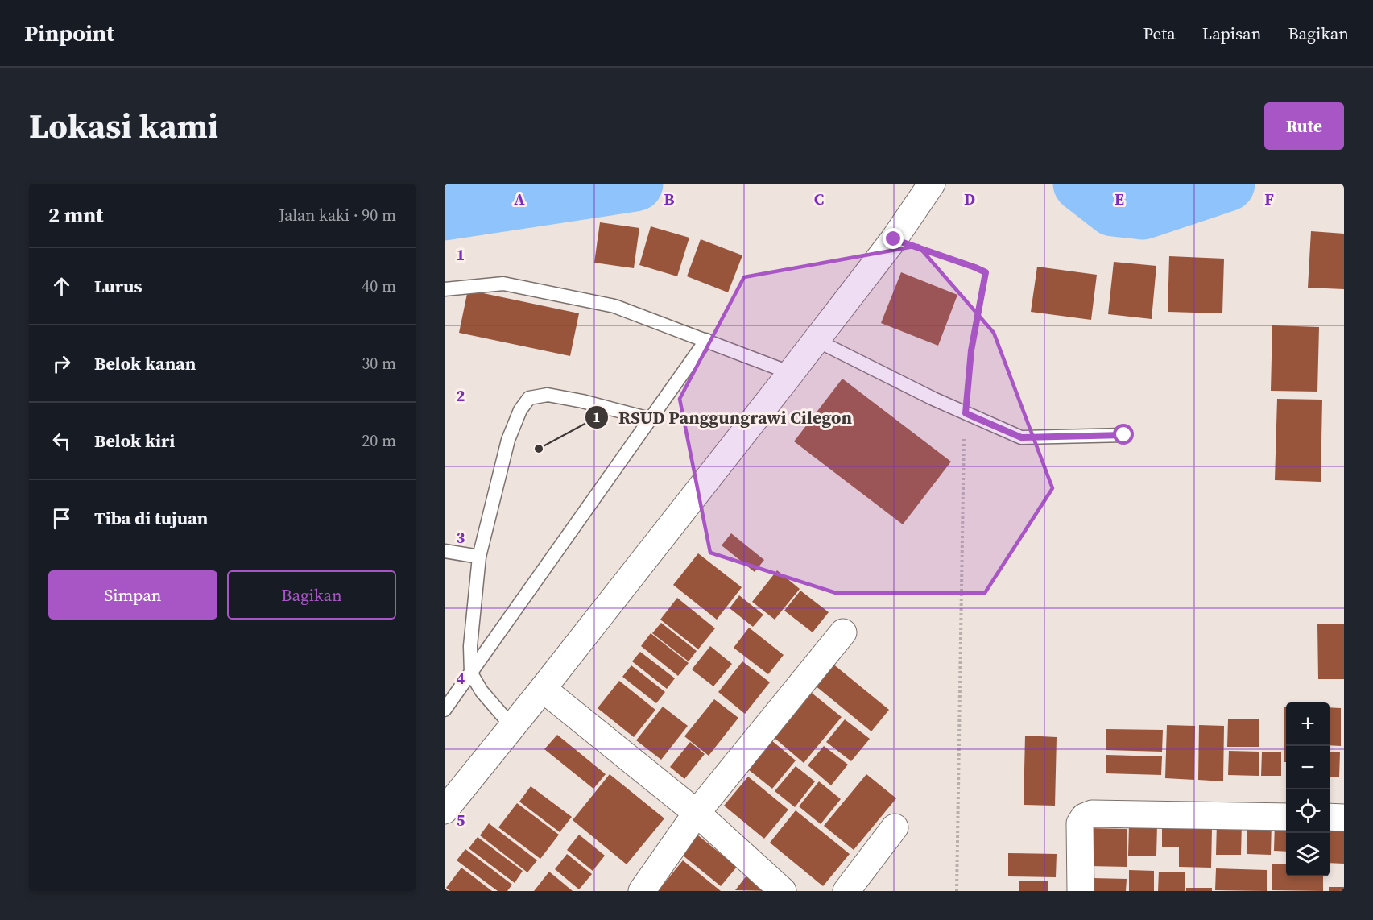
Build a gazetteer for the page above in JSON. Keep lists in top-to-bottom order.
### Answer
{
  "places": ["RSUD Panggungrawi Cilegon"],
  "page": {
    "header": "Pinpoint",
    "nav": ["Peta", "Lapisan", "Bagikan"],
    "title": "Lokasi kami",
    "buttons": [
      "Rute",
      ["Simpan", "Bagikan"]
    ],
    "heading": ["2 mnt", "Jalan kaki · 90 m"],
    "list": [
      ["Lurus", "40 m"],
      ["Belok kanan", "30 m"],
      ["Belok kiri", "20 m"],
      "Tiba di tujuan"
    ],
    "map_buttons": ["+", "−"]
  },
  "grid": {
    "columns": [
      "A",
      "B",
      "C",
      "D",
      "E",
      "F"
    ],
    "rows": [
      "1",
      "2",
      "3",
      "4",
      "5"
    ]
  }
}
